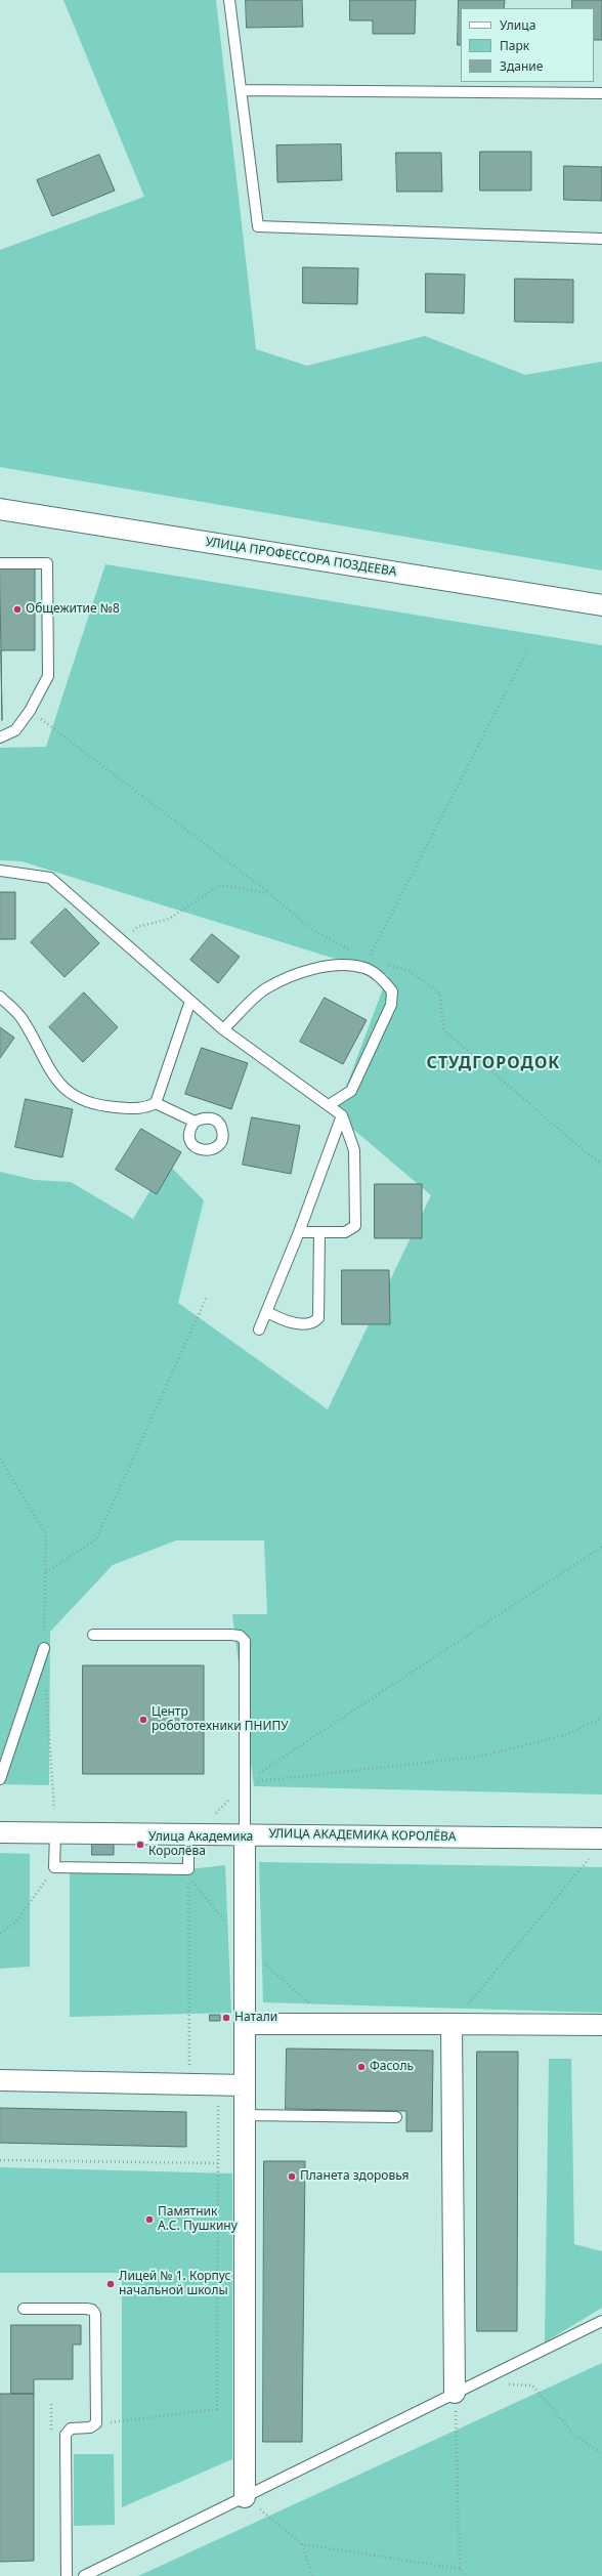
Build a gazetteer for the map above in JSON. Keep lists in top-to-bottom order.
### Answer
{
  "streets": {
    "street": ["УЛИЦА ПРОФЕССОРА ПОЗДЕЕВА", "УЛИЦА АКАДЕМИКА КОРОЛЁВА"]
  },
  "districts": ["СТУДГОРОДОК"],
  "places": [
    "Общежитие №8",
    "Центр робототехники ПНИПУ",
    "Улица Академика Королёва",
    "Натали",
    "Фасоль",
    "Планета здоровья",
    "Памятник А.С. Пушкину",
    "Лицей № 1. Корпус начальной школы"
  ],
  "legend": ["Улица", "Парк", "Здание"]
}
